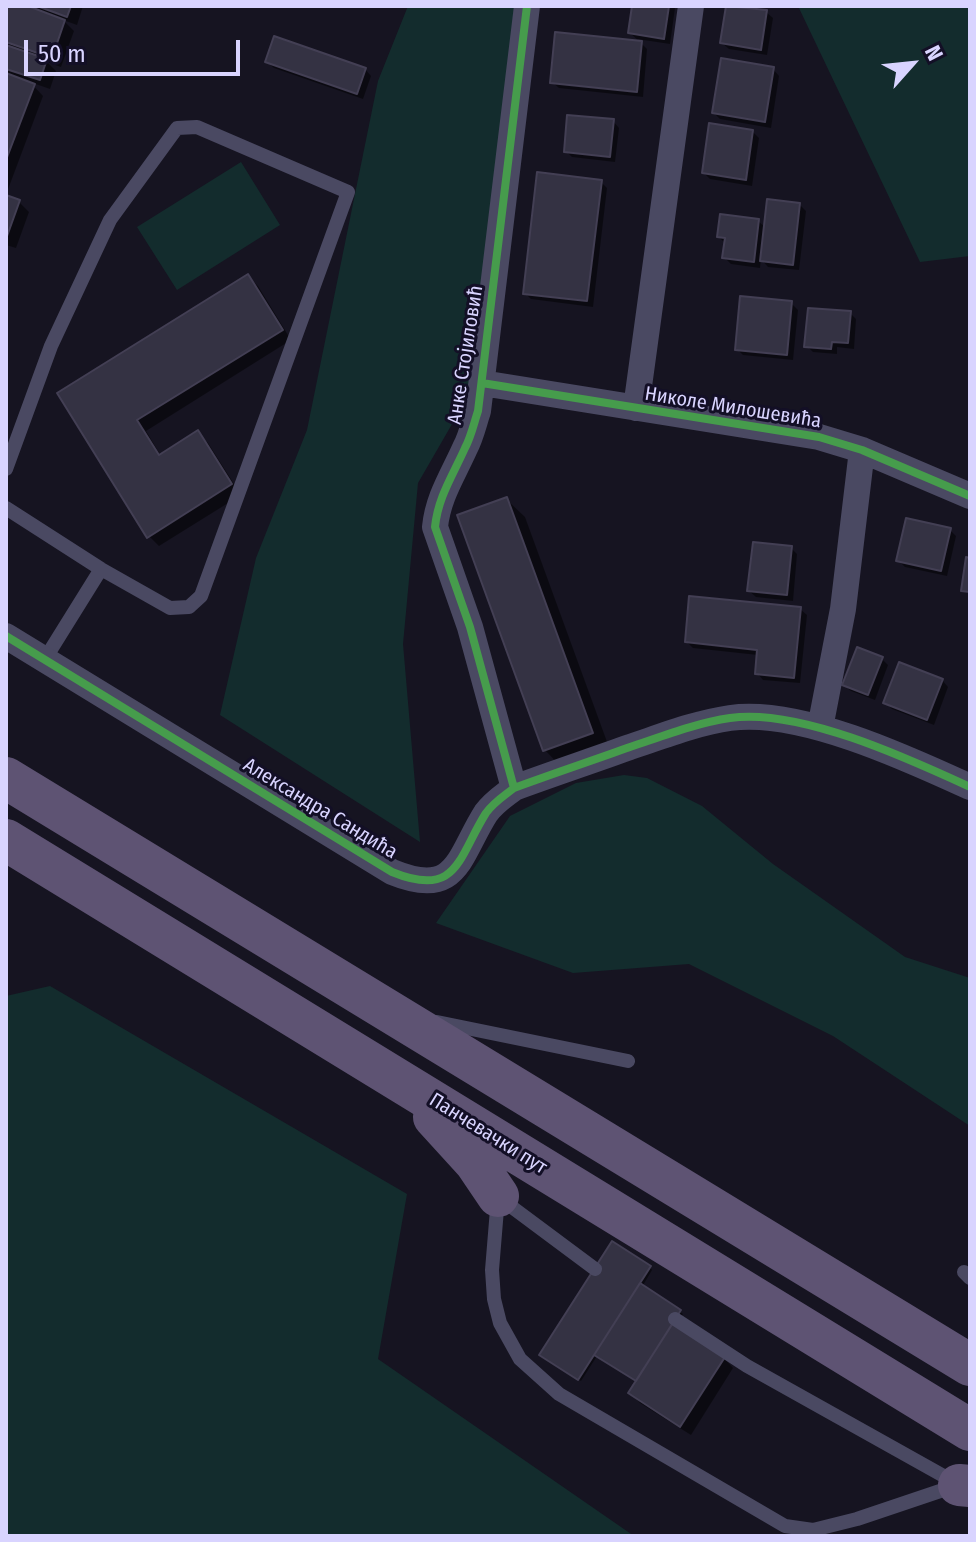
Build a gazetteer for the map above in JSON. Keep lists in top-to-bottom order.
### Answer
{
  "streets": {
    "main road": ["Панчевачки пут"],
    "street": ["Анке Стојиловић", "Николе Милошевића", "Александра Сандића"]
  },
  "crossings": [
    ["Анке Стојиловић", "Николе Милошевића"],
    ["Анке Стојиловић", "Александра Сандића"]
  ],
  "scale_bar": "50 m",
  "north": "top right"
}
